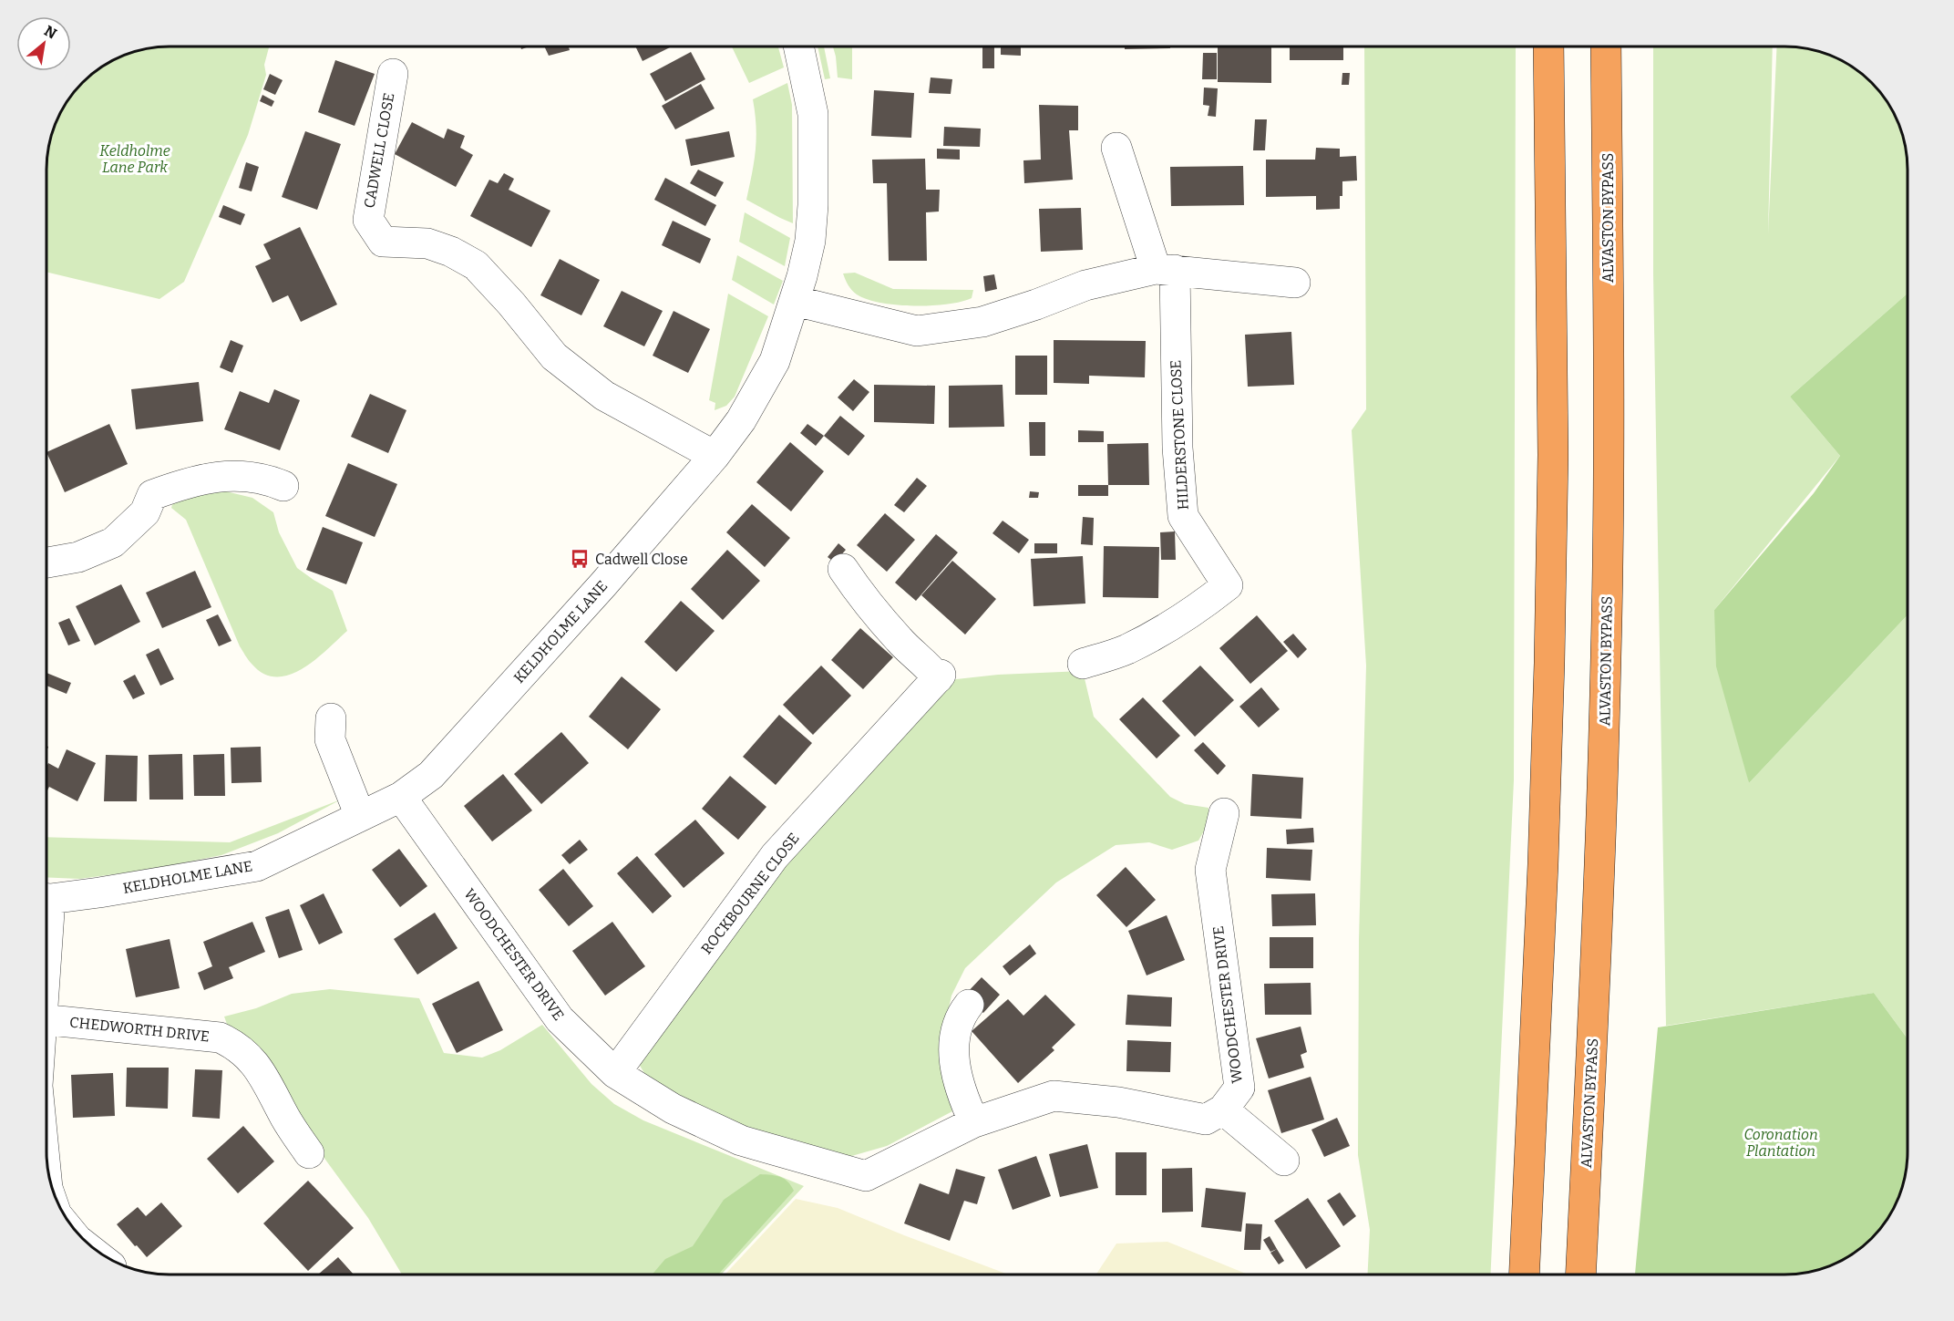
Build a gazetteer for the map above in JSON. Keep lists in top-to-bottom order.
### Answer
{
  "streets": {
    "highway": ["ALVASTON BYPASS"],
    "street": [
      "CADWELL CLOSE",
      "HILDERSTONE CLOSE",
      "KELDHOLME LANE",
      "ROCKBOURNE CLOSE",
      "WOODCHESTER DRIVE",
      "CHEDWORTH DRIVE"
    ]
  },
  "crossings": [
    ["CADWELL CLOSE", "KELDHOLME LANE"],
    ["KELDHOLME LANE", "WOODCHESTER DRIVE"],
    ["ROCKBOURNE CLOSE", "WOODCHESTER DRIVE"]
  ],
  "parks": ["Keldholme Lane Park", "Coronation Plantation"],
  "places": {
    "bus stop": ["Cadwell Close"]
  },
  "north": "top right"
}
